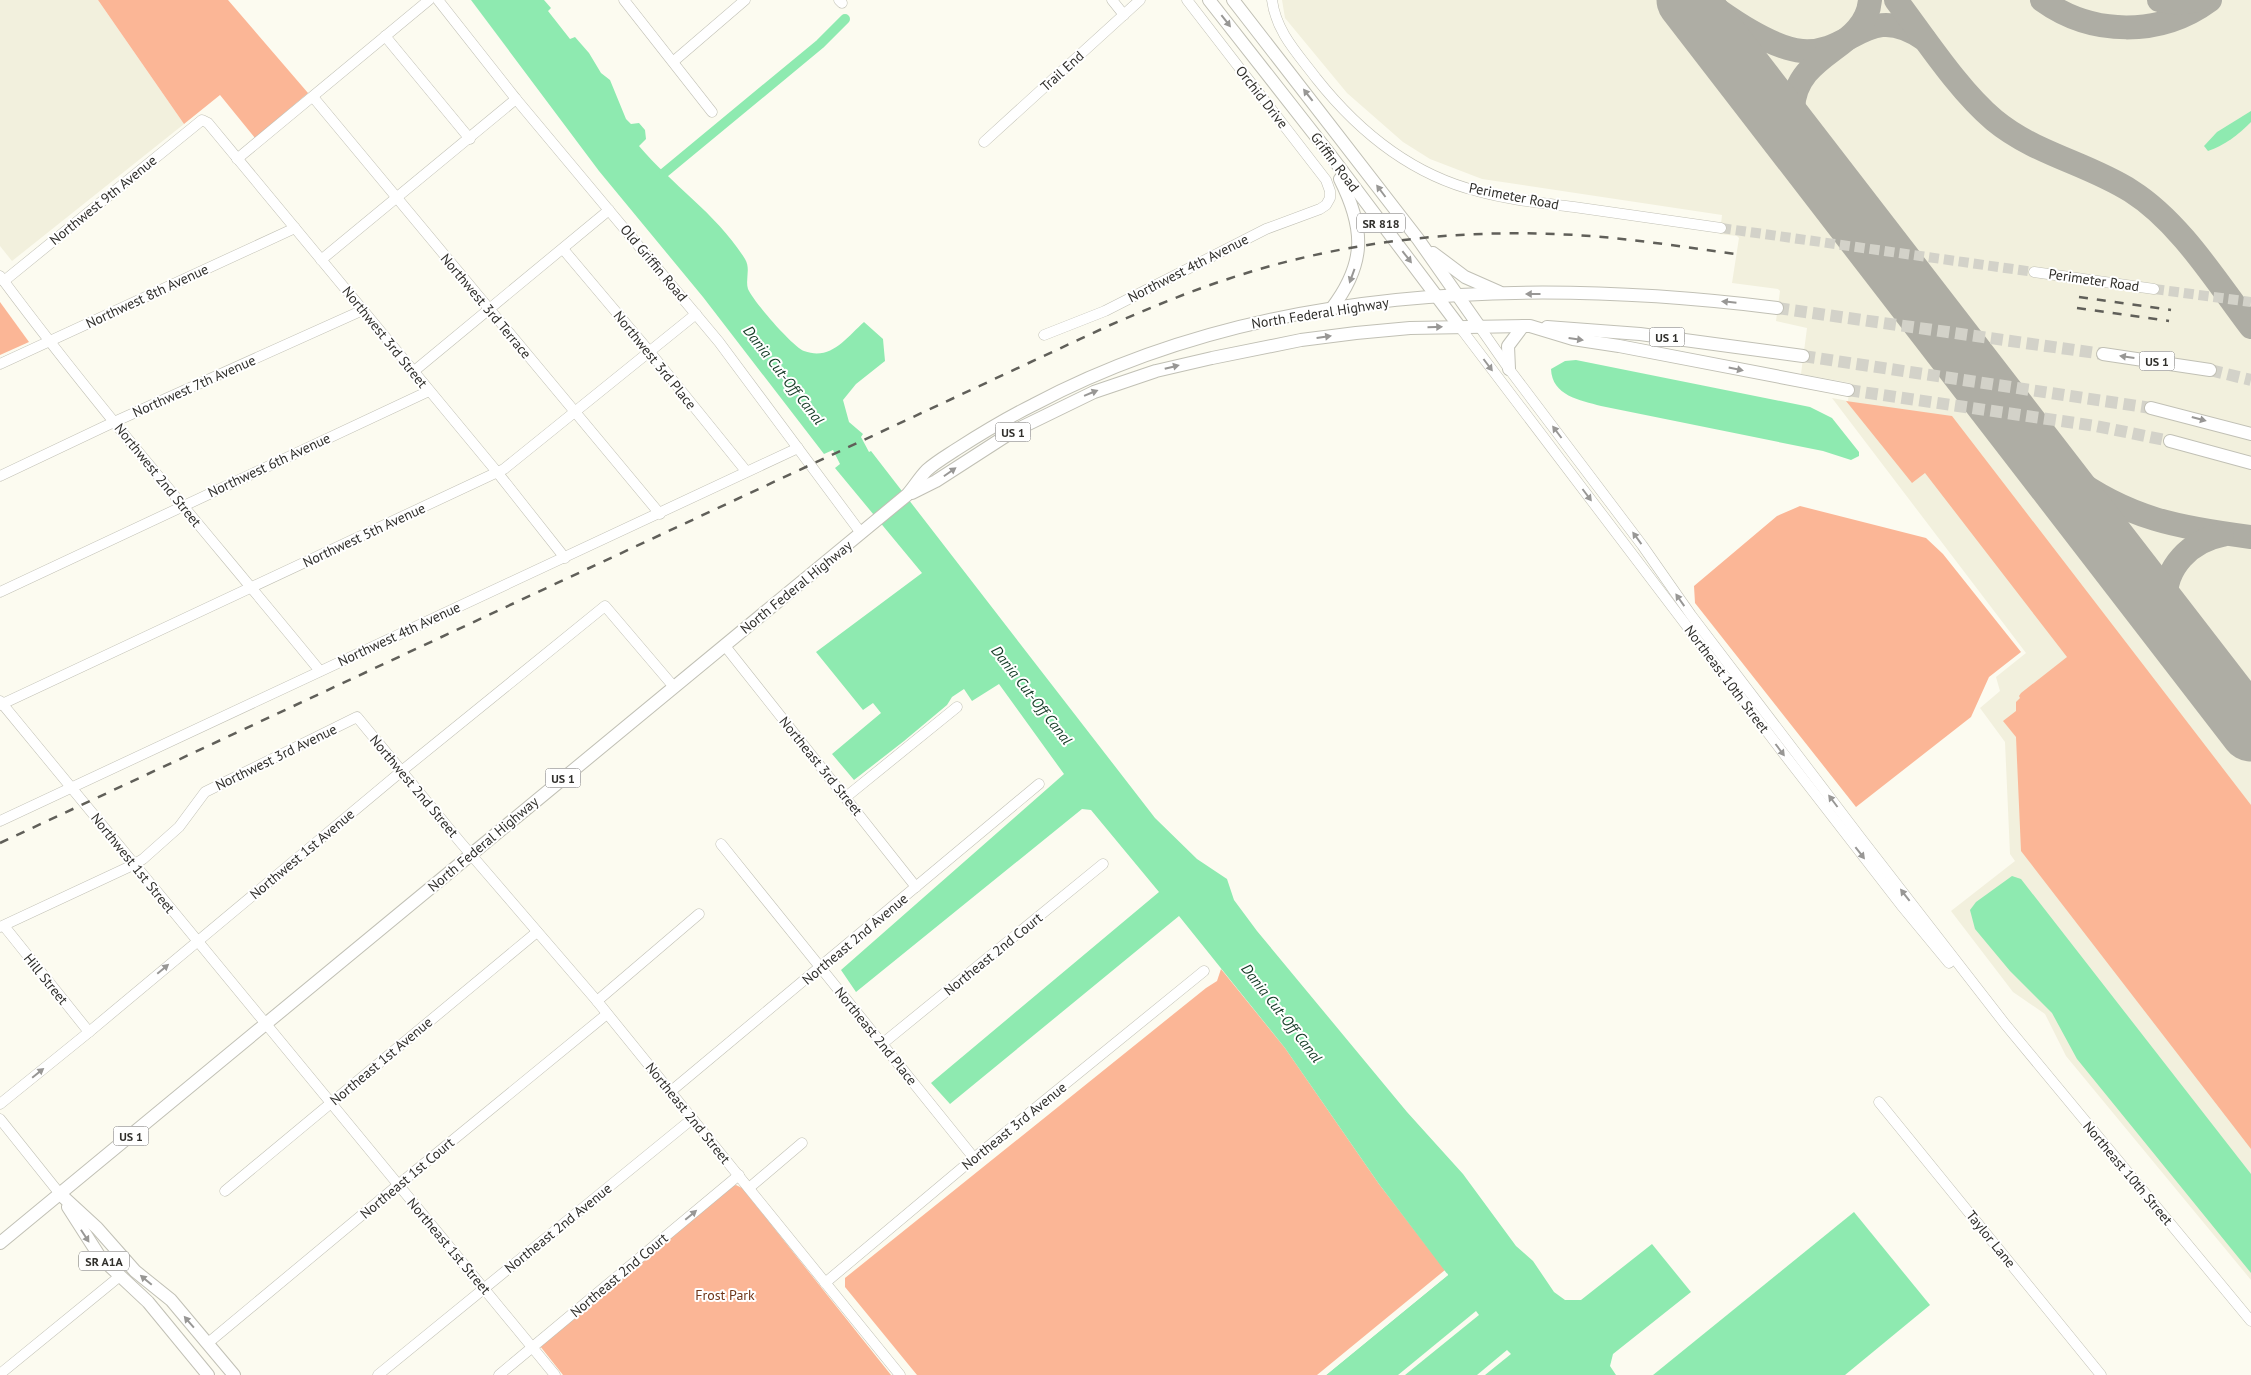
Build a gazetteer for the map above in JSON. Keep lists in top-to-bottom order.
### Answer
{
  "streets": {
    "main road": [
      "Griffin Road",
      "SR 818",
      "North Federal Highway",
      "US 1",
      "SR A1A"
    ],
    "street": [
      "Trail End",
      "Orchid Drive",
      "Perimeter Road",
      "Northwest 9th Avenue",
      "Old Griffin Road",
      "Northwest 4th Avenue",
      "Northwest 8th Avenue",
      "Northwest 3rd Terrace",
      "Northwest 3rd Street",
      "Northwest 3rd Place",
      "Northwest 7th Avenue",
      "Northwest 6th Avenue",
      "Northwest 2nd Street",
      "Northwest 5th Avenue",
      "Northeast 10th Street",
      "Northwest 3rd Avenue",
      "Northeast 3rd Street",
      "Northwest 1st Avenue",
      "Northwest 1st Street",
      "Northeast 2nd Avenue",
      "Northeast 2nd Court",
      "Hill Street",
      "Northeast 2nd Place",
      "Northeast 1st Avenue",
      "Northeast 2nd Street",
      "Northeast 3rd Avenue",
      "Northeast 1st Court",
      "Taylor Lane",
      "Northeast 1st Street"
    ]
  },
  "crossings": [
    ["Orchid Drive", "Northwest 4th Avenue"],
    ["Griffin Road", "North Federal Highway"],
    ["Griffin Road", "Northeast 10th Street"],
    ["Northwest 9th Avenue", "Northwest 3rd Street"],
    ["Northwest 9th Avenue", "Northwest 2nd Street"],
    ["Old Griffin Road", "Northwest 4th Avenue"],
    ["Old Griffin Road", "North Federal Highway"],
    ["Old Griffin Road", "Northwest 5th Avenue"],
    ["Northwest 4th Avenue", "Northwest 3rd Terrace"],
    ["Northwest 4th Avenue", "Northwest 3rd Street"],
    ["Northwest 4th Avenue", "Northwest 3rd Place"],
    ["Northwest 4th Avenue", "Northwest 2nd Street"],
    ["Northwest 4th Avenue", "Northwest 1st Street"],
    ["Northwest 8th Avenue", "Northwest 3rd Street"],
    ["Northwest 8th Avenue", "Northwest 2nd Street"],
    ["Northwest 3rd Terrace", "Northwest 5th Avenue"],
    ["North Federal Highway", "US 1"],
    ["North Federal Highway", "Northwest 2nd Street"],
    ["North Federal Highway", "Northeast 10th Street"],
    ["North Federal Highway", "Northeast 3rd Street"],
    ["North Federal Highway", "Northwest 1st Avenue"],
    ["North Federal Highway", "Northwest 1st Street"],
    ["North Federal Highway", "Northeast 2nd Street"],
    ["North Federal Highway", "Northeast 1st Street"],
    ["North Federal Highway", "SR A1A"],
    ["Northwest 3rd Street", "Northwest 7th Avenue"],
    ["Northwest 3rd Street", "Northwest 6th Avenue"],
    ["Northwest 3rd Street", "Northwest 5th Avenue"],
    ["US 1", "SR A1A"],
    ["Northwest 3rd Place", "Northwest 5th Avenue"],
    ["Northwest 7th Avenue", "Northwest 2nd Street"],
    ["Northwest 6th Avenue", "Northwest 2nd Street"],
    ["Northwest 2nd Street", "Northwest 5th Avenue"],
    ["Northwest 2nd Street", "Northwest 3rd Avenue"],
    ["Northwest 2nd Street", "Northwest 1st Avenue"],
    ["Northwest 2nd Street", "Northeast 2nd Street"],
    ["Northwest 5th Avenue", "Northwest 1st Street"],
    ["Northwest 3rd Avenue", "Northwest 1st Street"],
    ["Northwest 3rd Avenue", "Hill Street"],
    ["Northeast 3rd Street", "Northeast 2nd Avenue"],
    ["Northwest 1st Avenue", "Northwest 1st Street"],
    ["Northwest 1st Avenue", "Hill Street"],
    ["Northwest 1st Street", "Northeast 1st Street"],
    ["Northeast 2nd Avenue", "Northeast 2nd Place"],
    ["Northeast 2nd Avenue", "Northeast 2nd Street"],
    ["Northeast 2nd Avenue", "Northeast 1st Street"],
    ["Northeast 2nd Court", "Northeast 2nd Place"],
    ["Northeast 2nd Court", "Northeast 2nd Street"],
    ["Northeast 2nd Court", "Northeast 1st Street"],
    ["Northeast 2nd Place", "Northeast 3rd Avenue"],
    ["Northeast 1st Avenue", "Northeast 2nd Street"],
    ["Northeast 1st Avenue", "Northeast 1st Street"],
    ["Northeast 2nd Street", "Northeast 3rd Avenue"],
    ["Northeast 2nd Street", "Northeast 1st Court"],
    ["Northeast 1st Court", "Northeast 1st Street"],
    ["Northeast 1st Court", "SR A1A"]
  ],
  "one_way": ["Northeast 2nd Court"],
  "water": ["Dania Cut-Off Canal"],
  "parks": ["Frost Park"]
}
